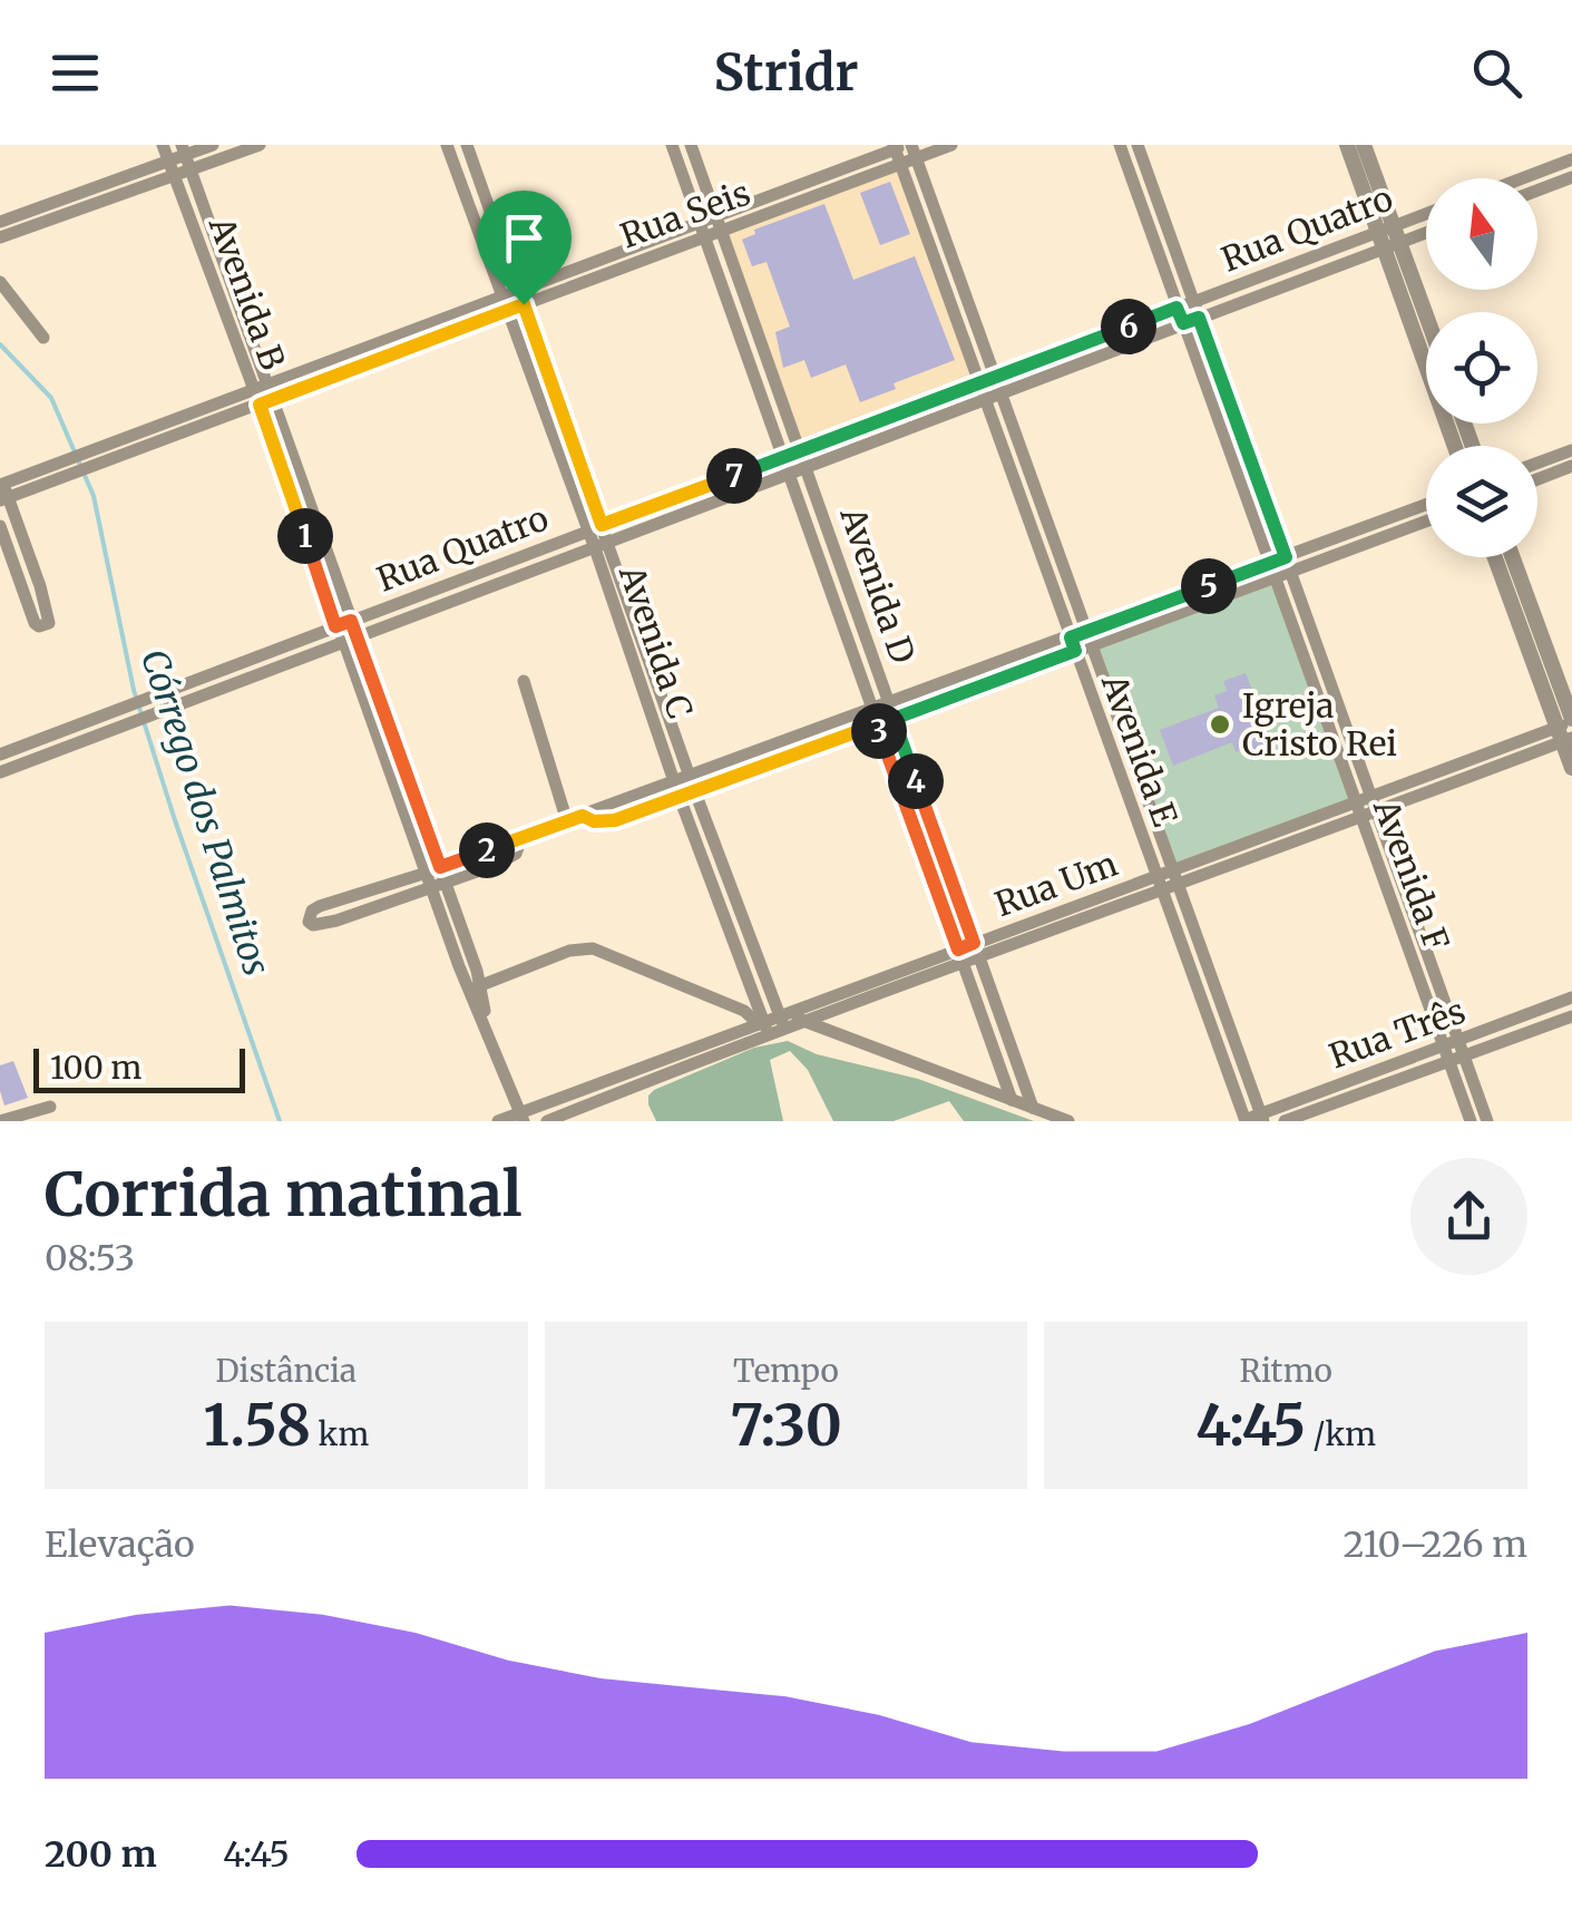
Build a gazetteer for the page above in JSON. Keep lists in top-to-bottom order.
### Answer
{
  "streets": {
    "street": [
      "Rua Seis",
      "Rua Quatro",
      "Avenida B",
      "Avenida D",
      "Avenida C",
      "Avenida E",
      "Avenida F",
      "Rua Um",
      "Rua Três"
    ]
  },
  "crossings": [
    ["Rua Seis", "Avenida B"],
    ["Rua Seis", "Avenida D"],
    ["Rua Seis", "Avenida C"],
    ["Rua Seis", "Avenida E"],
    ["Rua Quatro", "Avenida B"],
    ["Rua Quatro", "Avenida D"],
    ["Rua Quatro", "Avenida C"],
    ["Rua Quatro", "Avenida E"],
    ["Rua Quatro", "Avenida F"],
    ["Avenida B", "Rua Um"],
    ["Avenida D", "Rua Um"],
    ["Avenida C", "Rua Um"],
    ["Avenida E", "Rua Um"],
    ["Avenida E", "Rua Três"],
    ["Avenida F", "Rua Um"],
    ["Avenida F", "Rua Três"]
  ],
  "water": ["Córrego dos Palmitos"],
  "places": ["Igreja Cristo Rei"],
  "scale_bar": "100 m",
  "north": "top",
  "page": {
    "header": "Stridr",
    "pins": [
      "6",
      "7",
      "1",
      "5",
      "3",
      "4",
      "2"
    ],
    "scale": "100 m",
    "heading": ["Corrida matinal", "08:53"],
    "stats": [
      ["Distância", "1.58 km"],
      ["Tempo", "7:30"],
      ["Ritmo", "4:45 /km"]
    ],
    "chart": ["Elevação", "210–226 m"],
    "list": [
      {
        "name": "200 m",
        "note": "4:45"
      }
    ]
  }
}
